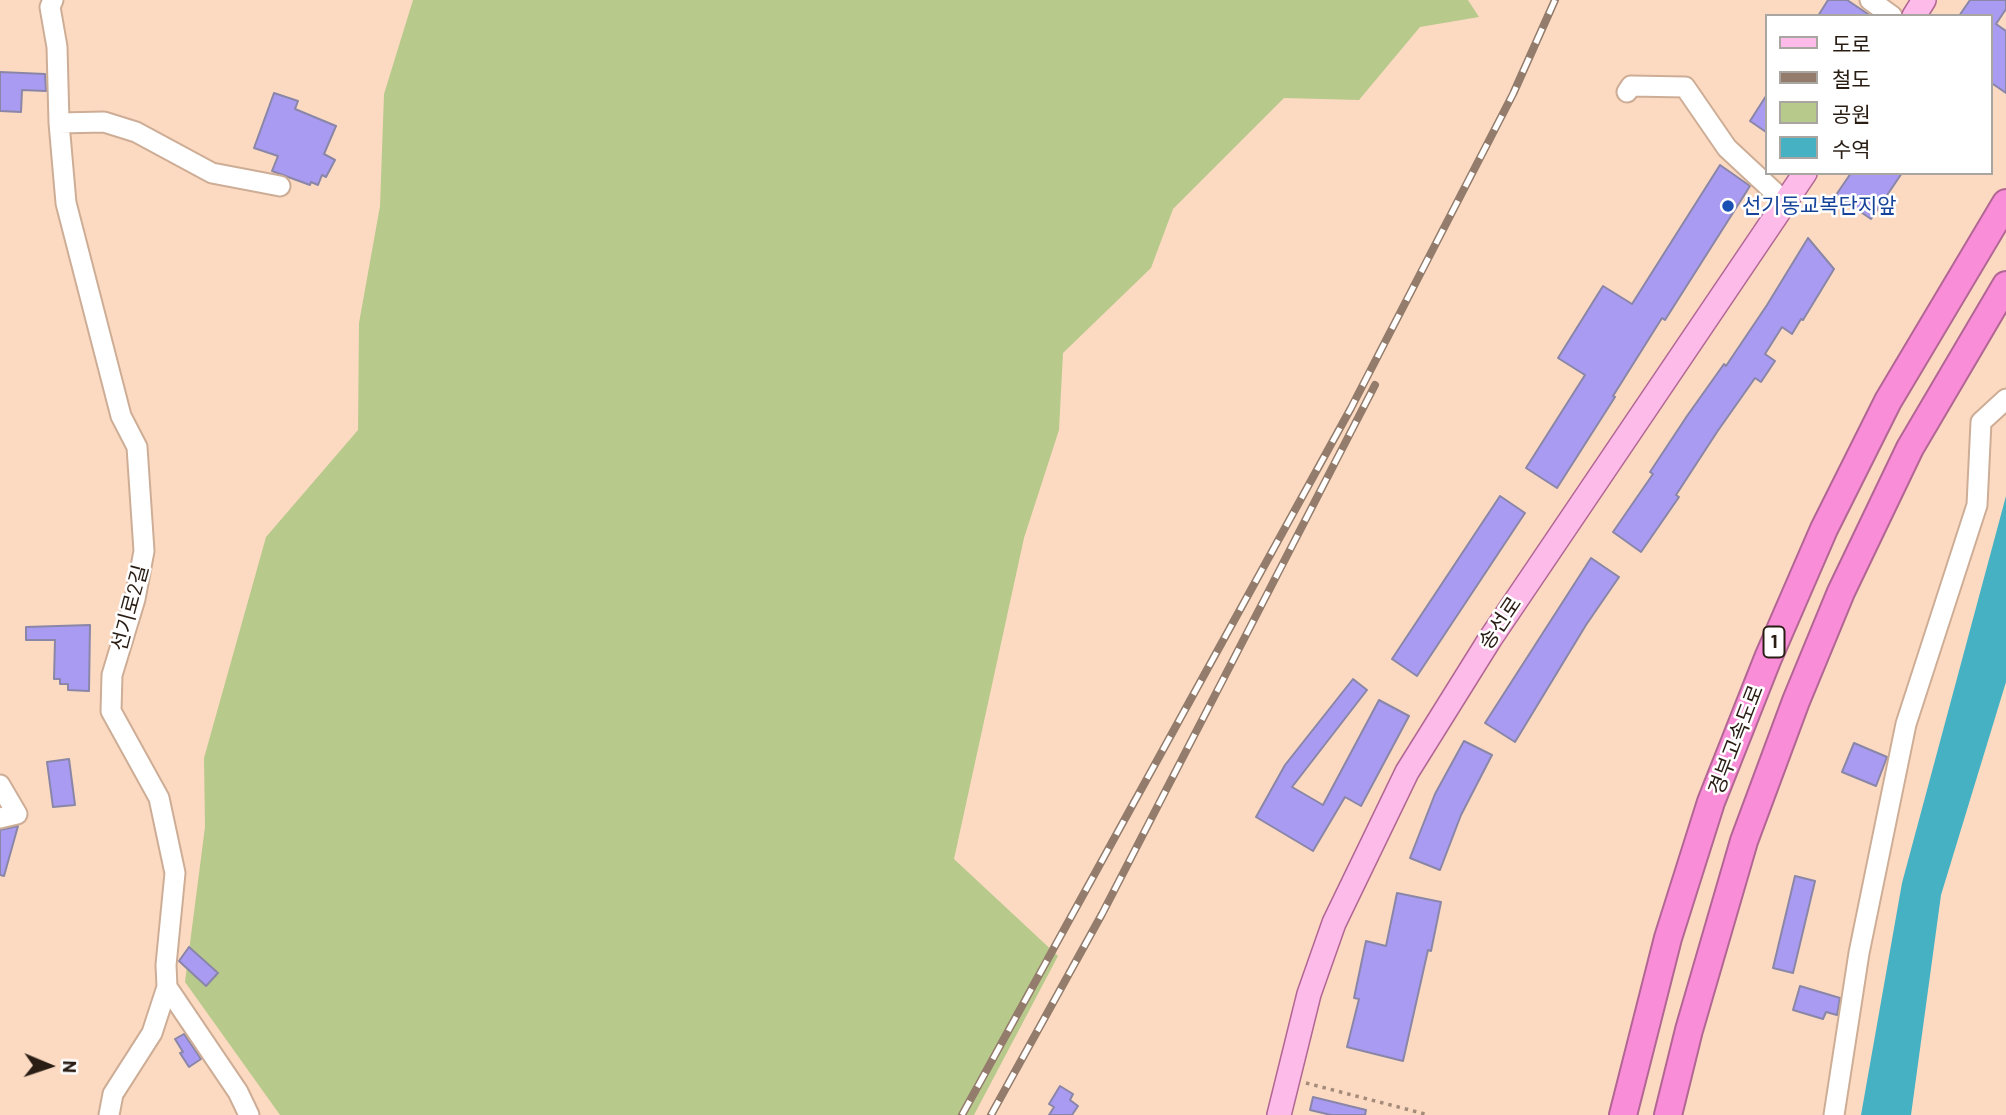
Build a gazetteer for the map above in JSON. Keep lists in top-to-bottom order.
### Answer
{
  "streets": {
    "highway": ["1", "경부고속도로"],
    "main road": ["송선로"],
    "street": ["선기로2길"]
  },
  "places": ["선기동교복단지앞"],
  "legend": [
    "도로",
    "철도",
    "공원",
    "수역"
  ],
  "north": "right"
}
